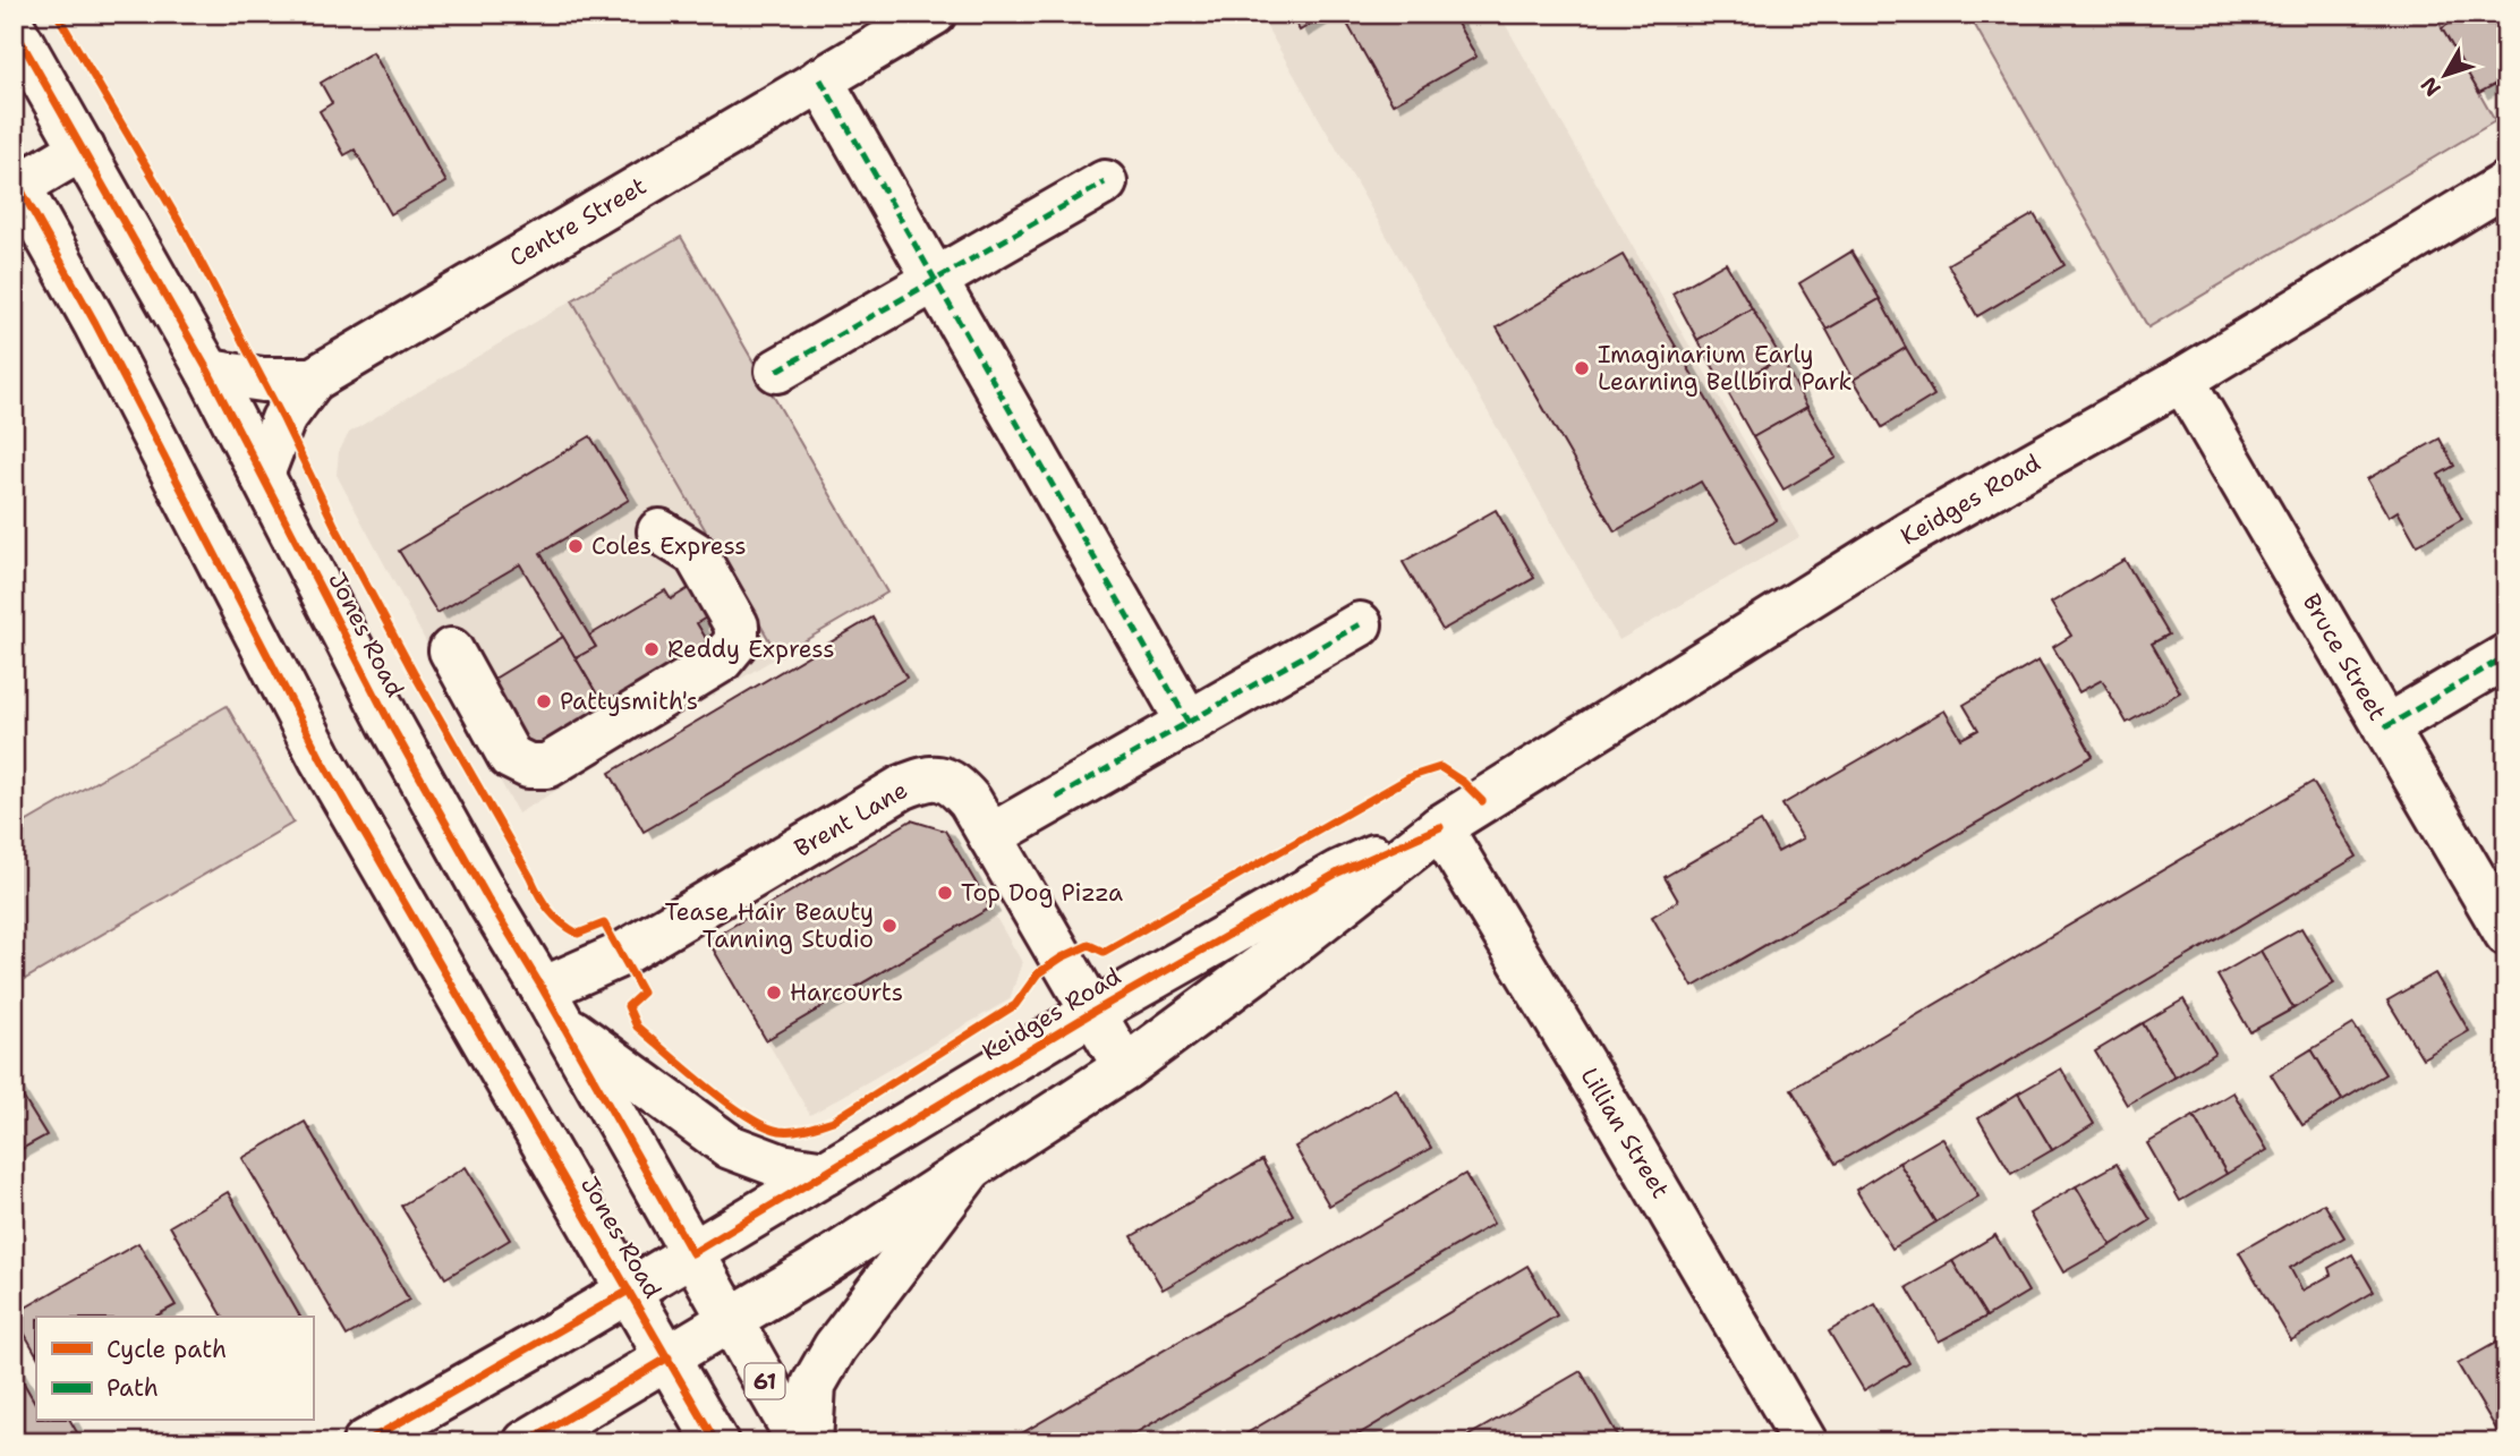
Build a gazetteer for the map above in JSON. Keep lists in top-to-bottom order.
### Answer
{
  "streets": {
    "street": [
      "Centre Street",
      "Keidges Road",
      "Jones Road",
      "Bruce Street",
      "Brent Lane",
      "Lillian Street",
      "61"
    ]
  },
  "crossings": [
    ["Keidges Road", "Jones Road"],
    ["Keidges Road", "Bruce Street"],
    ["Keidges Road", "Brent Lane"],
    ["Keidges Road", "Lillian Street"],
    ["Keidges Road", "61"],
    ["Jones Road", "Brent Lane"],
    ["Jones Road", "61"]
  ],
  "places": [
    "Imaginarium Early Learning Bellbird Park",
    "Coles Express",
    "Reddy Express",
    "Pattysmith's",
    "Top Dog Pizza",
    "Tease Hair Beauty Tanning Studio",
    "Harcourts"
  ],
  "legend": ["Cycle path", "Path"],
  "north": "bottom left"
}
